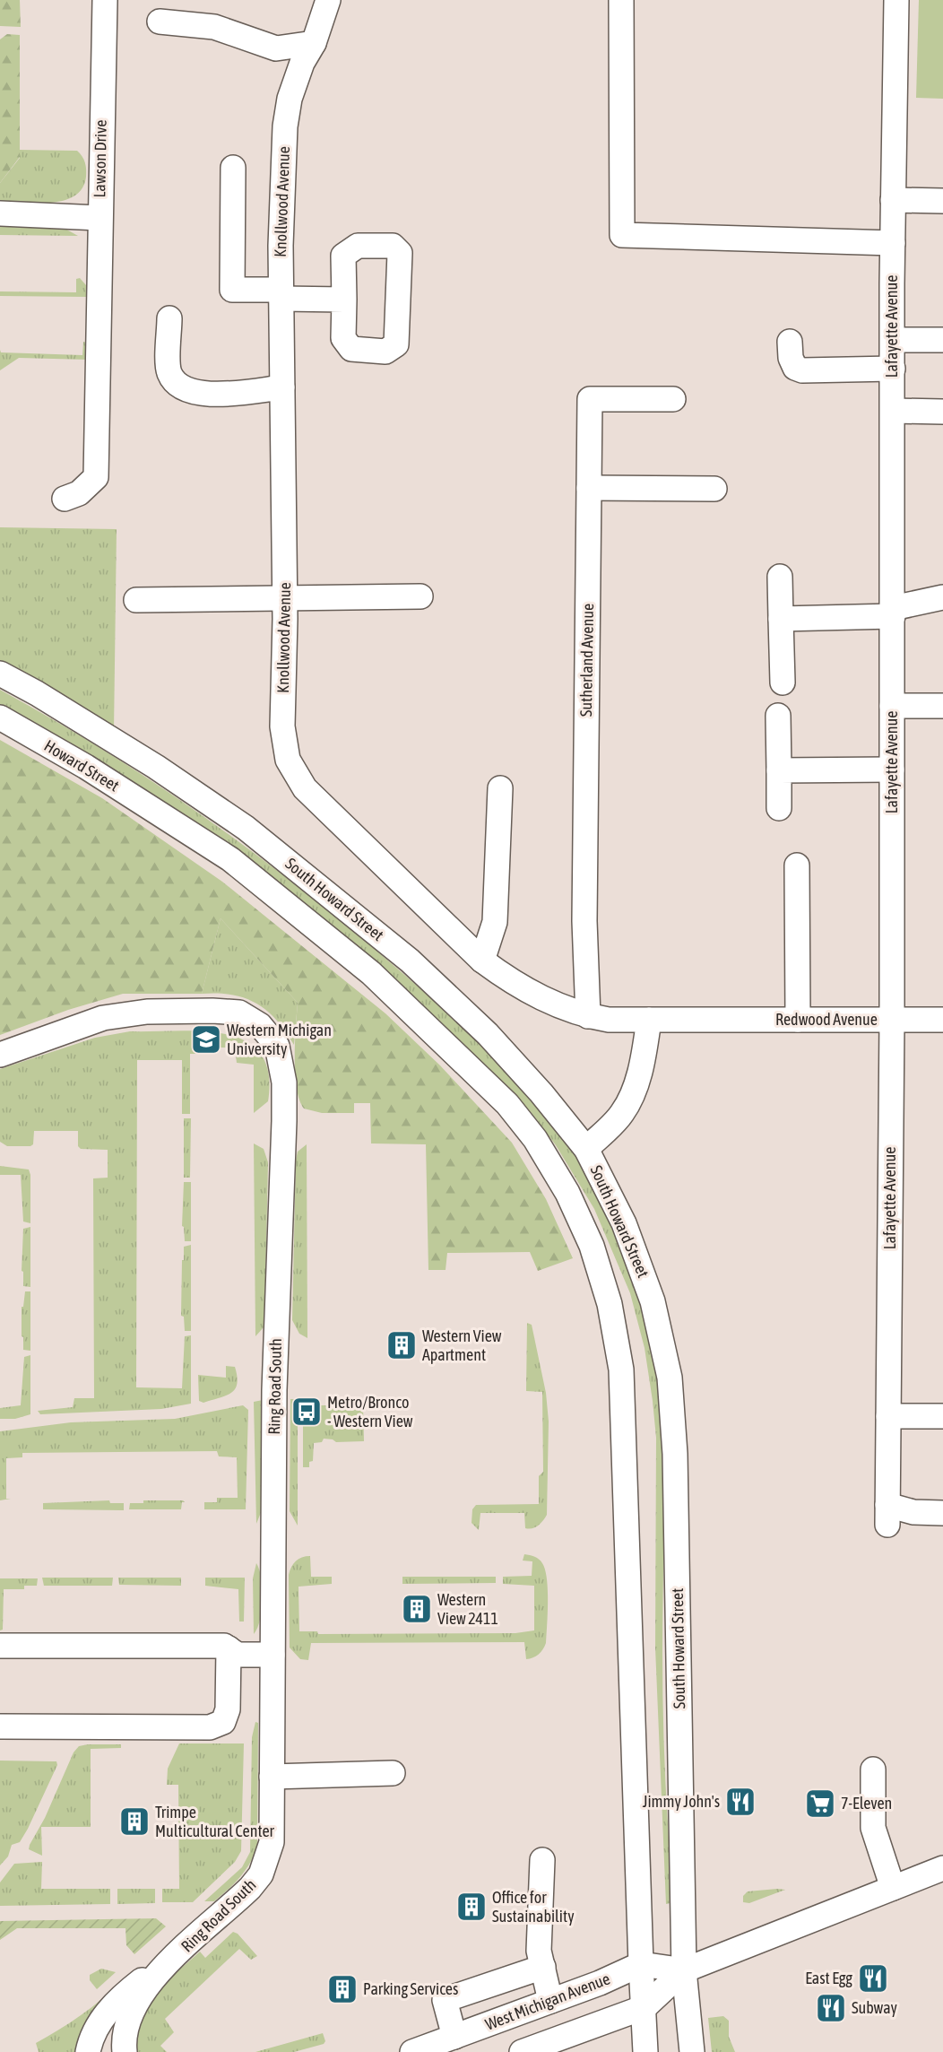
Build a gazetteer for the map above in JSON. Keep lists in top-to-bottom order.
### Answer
{
  "streets": {
    "street": [
      "Lawson Drive",
      "Knollwood Avenue",
      "Lafayette Avenue",
      "Sutherland Avenue",
      "Howard Street",
      "South Howard Street",
      "Redwood Avenue",
      "Ring Road South",
      "West Michigan Avenue"
    ]
  },
  "crossings": [
    ["Knollwood Avenue", "Sutherland Avenue"],
    ["Knollwood Avenue", "Redwood Avenue"],
    ["Lafayette Avenue", "Redwood Avenue"],
    ["Howard Street", "South Howard Street"],
    ["South Howard Street", "West Michigan Avenue"]
  ],
  "places": {
    "school or university": ["Western Michigan University"],
    "building": [
      "Western View Apartment",
      "Western View 2411",
      "Trimpe Multicultural Center",
      "Office for Sustainability",
      "Parking Services"
    ],
    "bus stop": ["Metro/Bronco - Western View"],
    "restaurant": ["Jimmy John's", "East Egg", "Subway"],
    "supermarket": ["7-Eleven"]
  }
}
